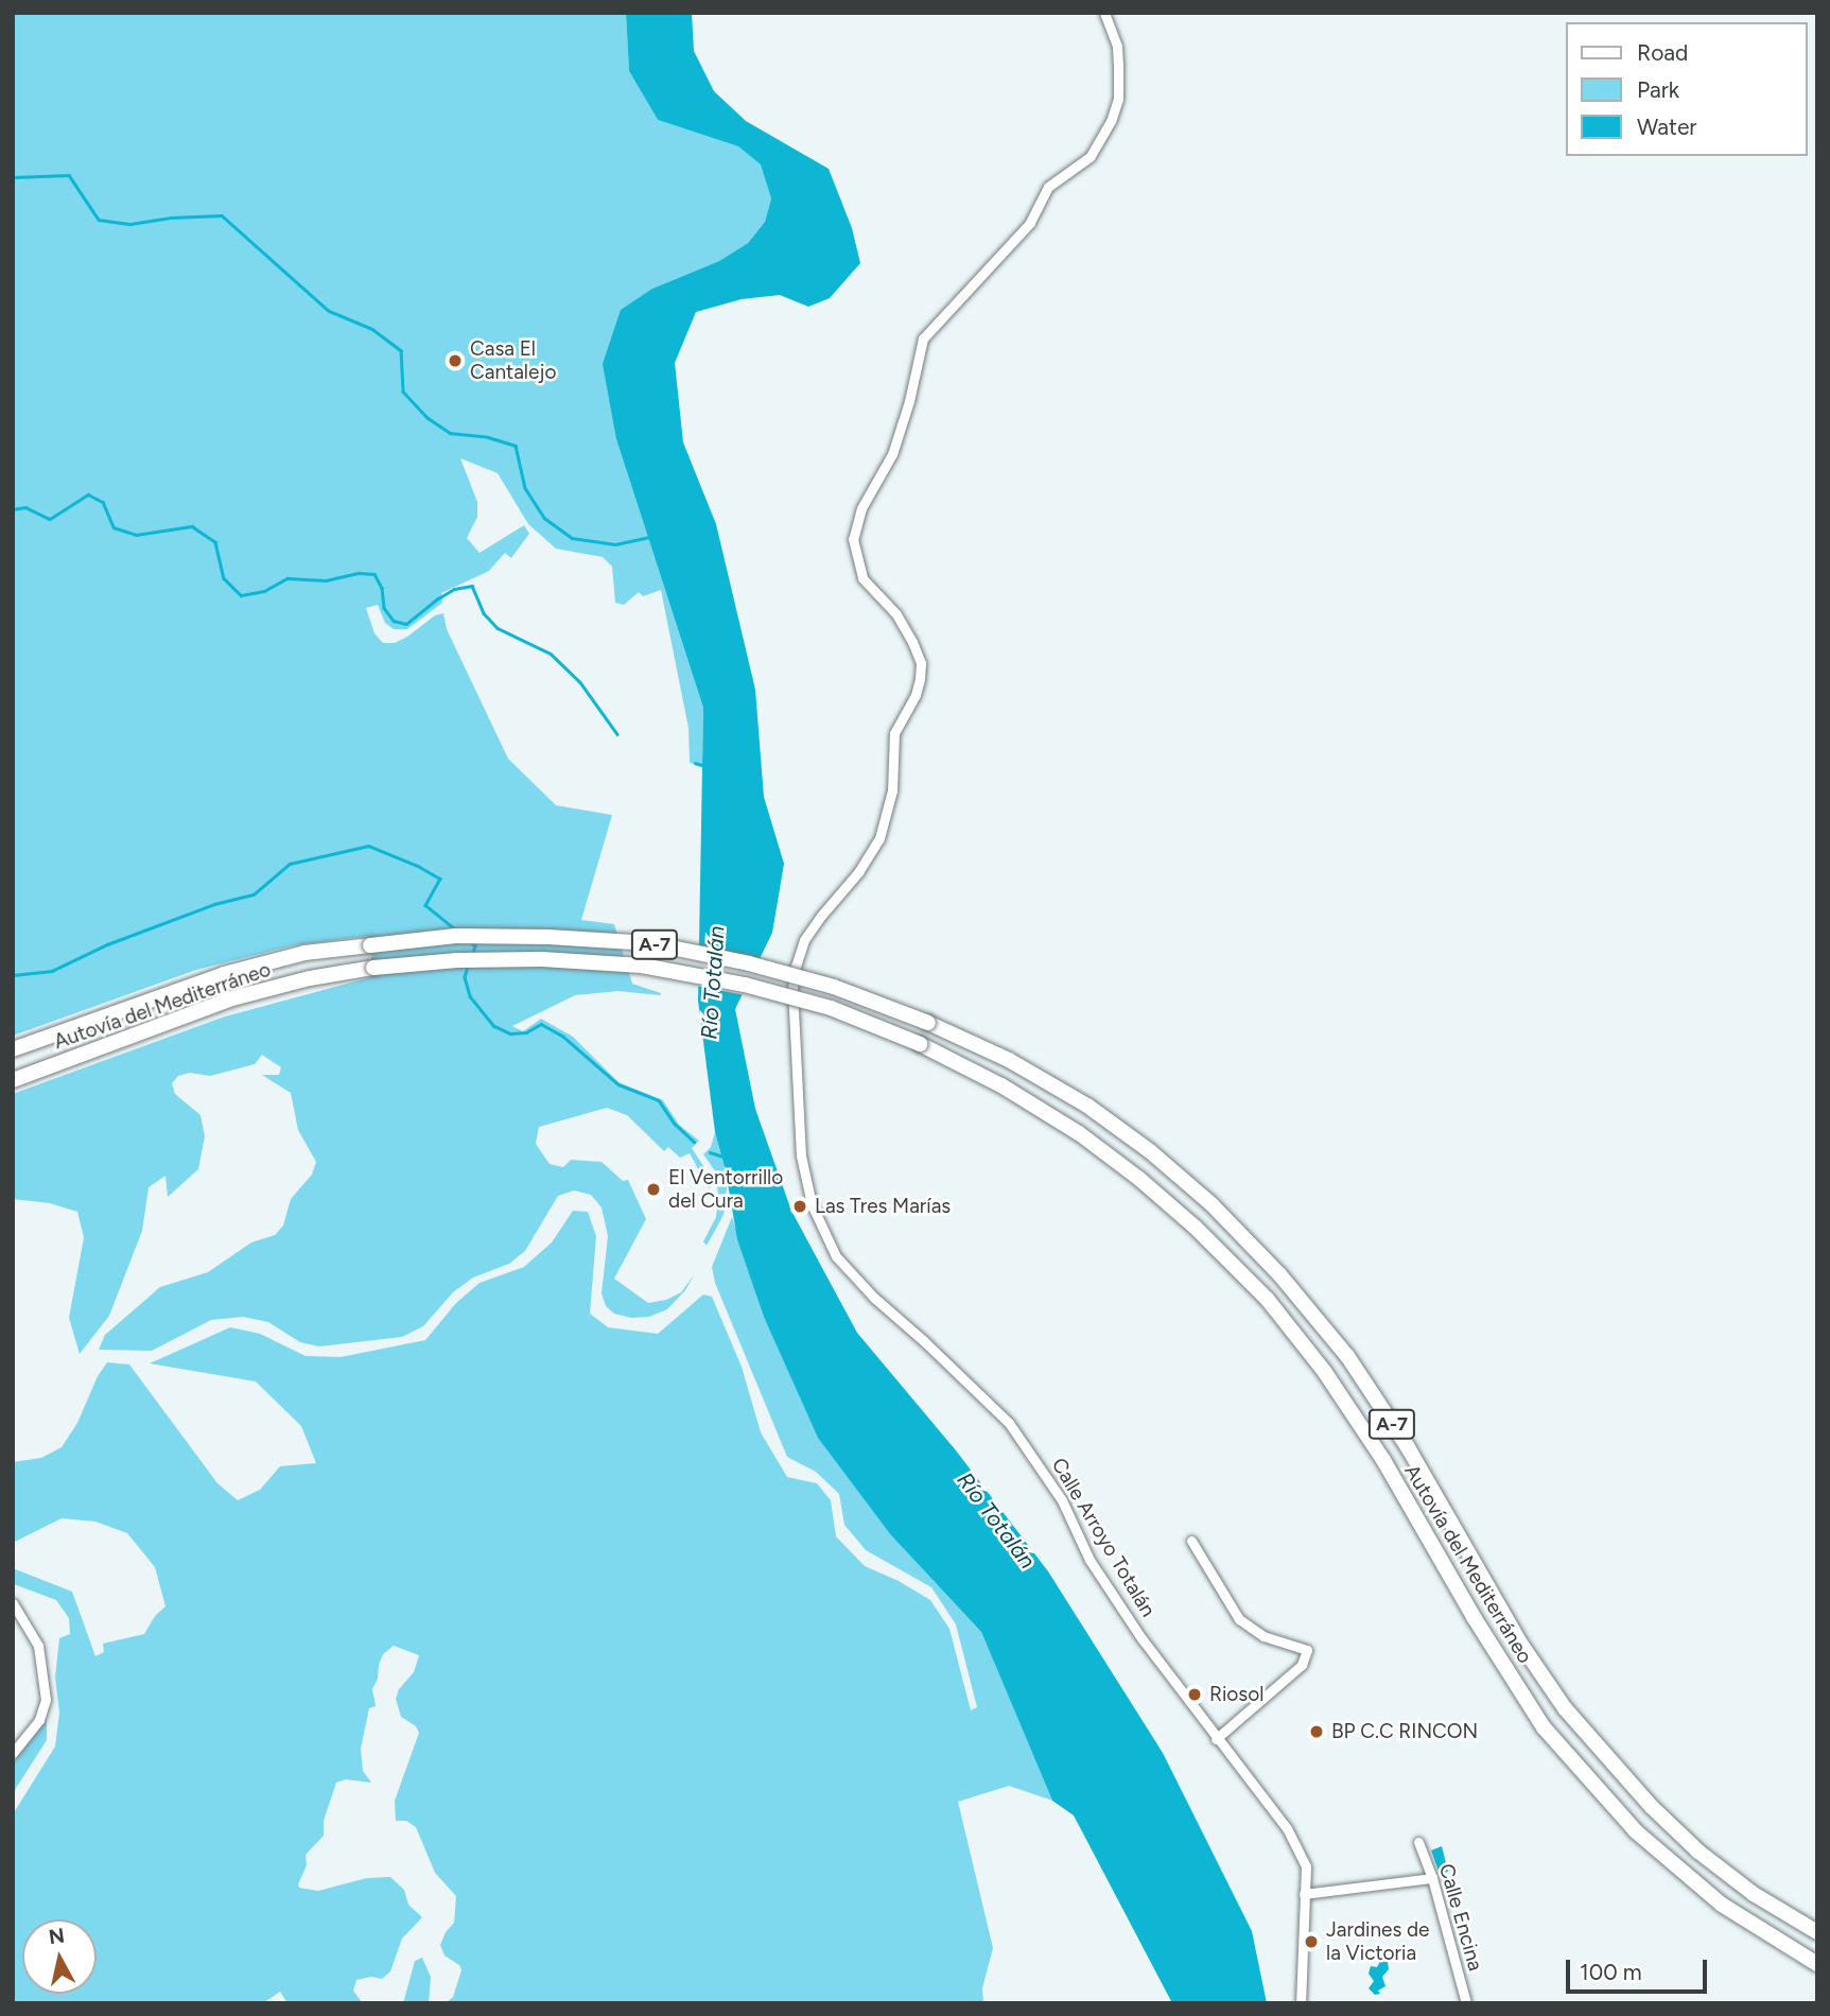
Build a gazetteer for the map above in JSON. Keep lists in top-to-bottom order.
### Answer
{
  "streets": {
    "highway": ["A-7", "Autovía del Mediterráneo"],
    "street": ["Calle Arroyo Totalán", "Calle Encina"]
  },
  "water": ["Río Totalán"],
  "places": [
    "Casa El Cantalejo",
    "El Ventorrillo del Cura",
    "Las Tres Marías",
    "Riosol",
    "BP C.C RINCON",
    "Jardines de la Victoria"
  ],
  "legend": ["Road", "Park", "Water"],
  "scale_bar": "100 m",
  "north": "top"
}
